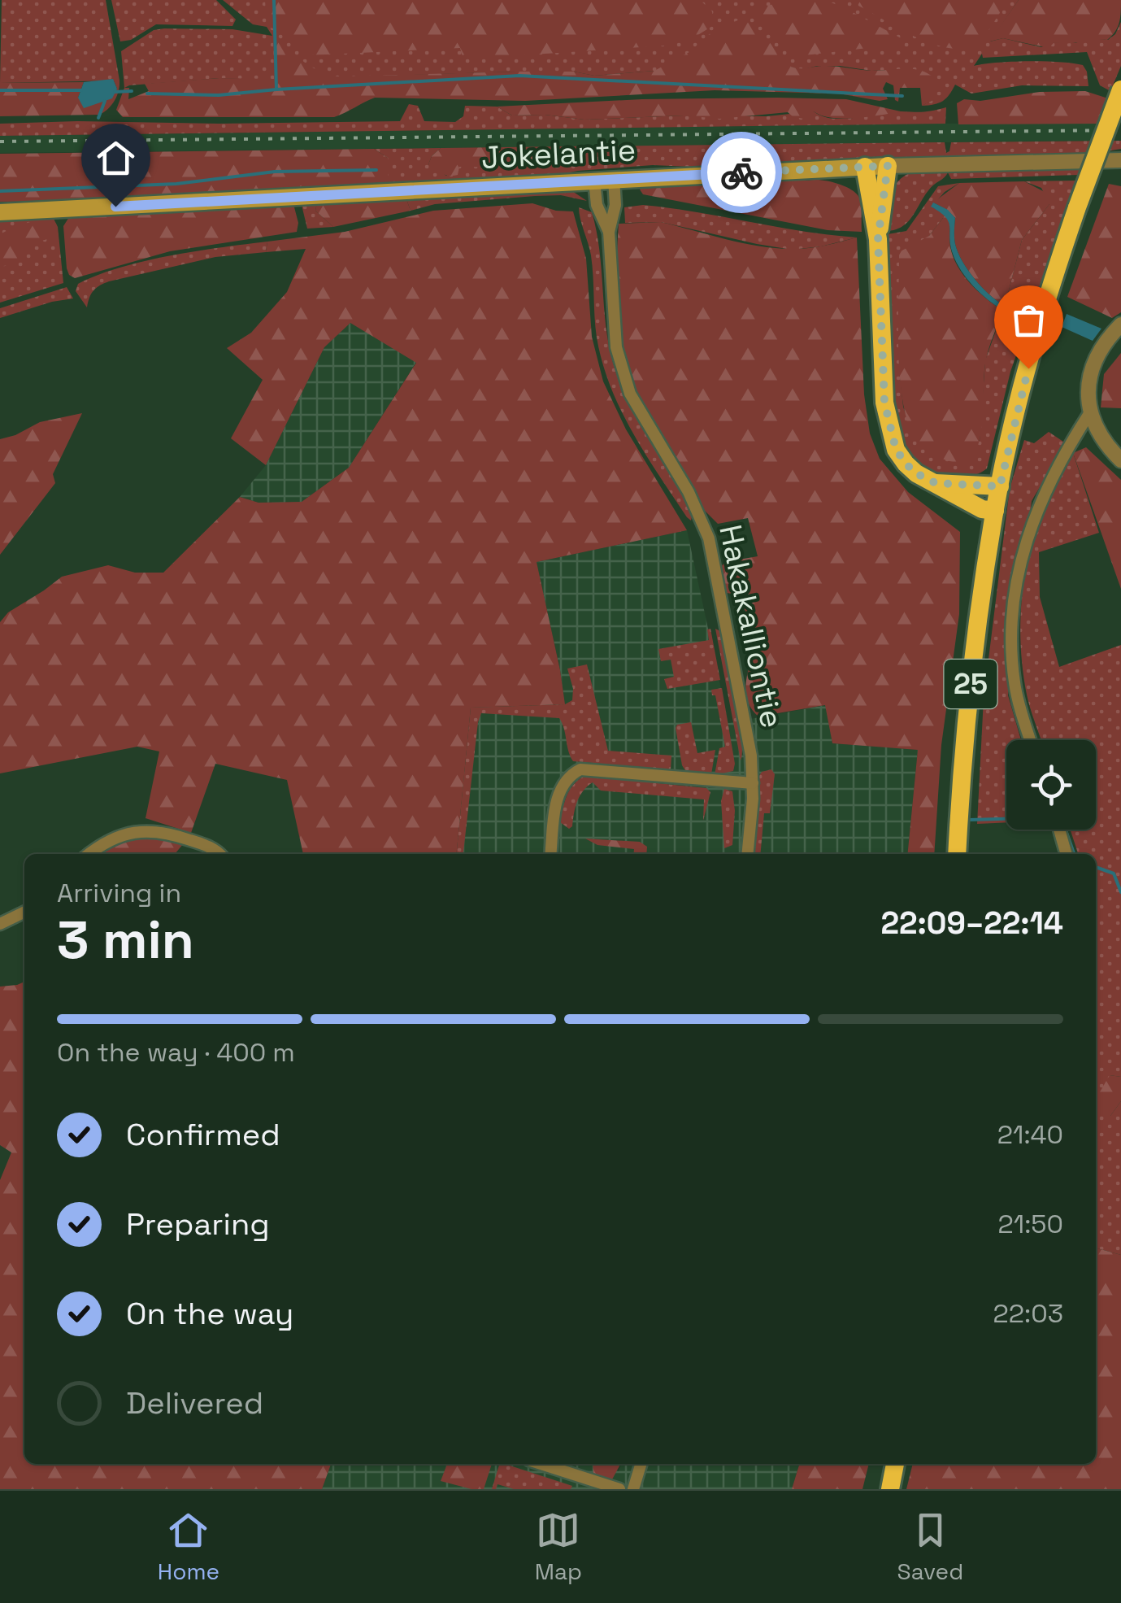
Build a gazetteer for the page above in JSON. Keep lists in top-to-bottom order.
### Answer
{
  "streets": {
    "highway": ["25"],
    "main road": ["Jokelantie"],
    "street": ["Hakakalliontie"]
  },
  "crossings": [
    ["Jokelantie", "Hakakalliontie"]
  ],
  "page": {
    "heading": ["3 min", "Arriving in", "22:09–22:14"],
    "bar": "On the way · 400 m",
    "list": [
      ["Confirmed", "21:40"],
      ["Preparing", "21:50"],
      ["On the way", "22:03"],
      "Delivered"
    ],
    "tabs": ["Home", "Map", "Saved"]
  }
}
